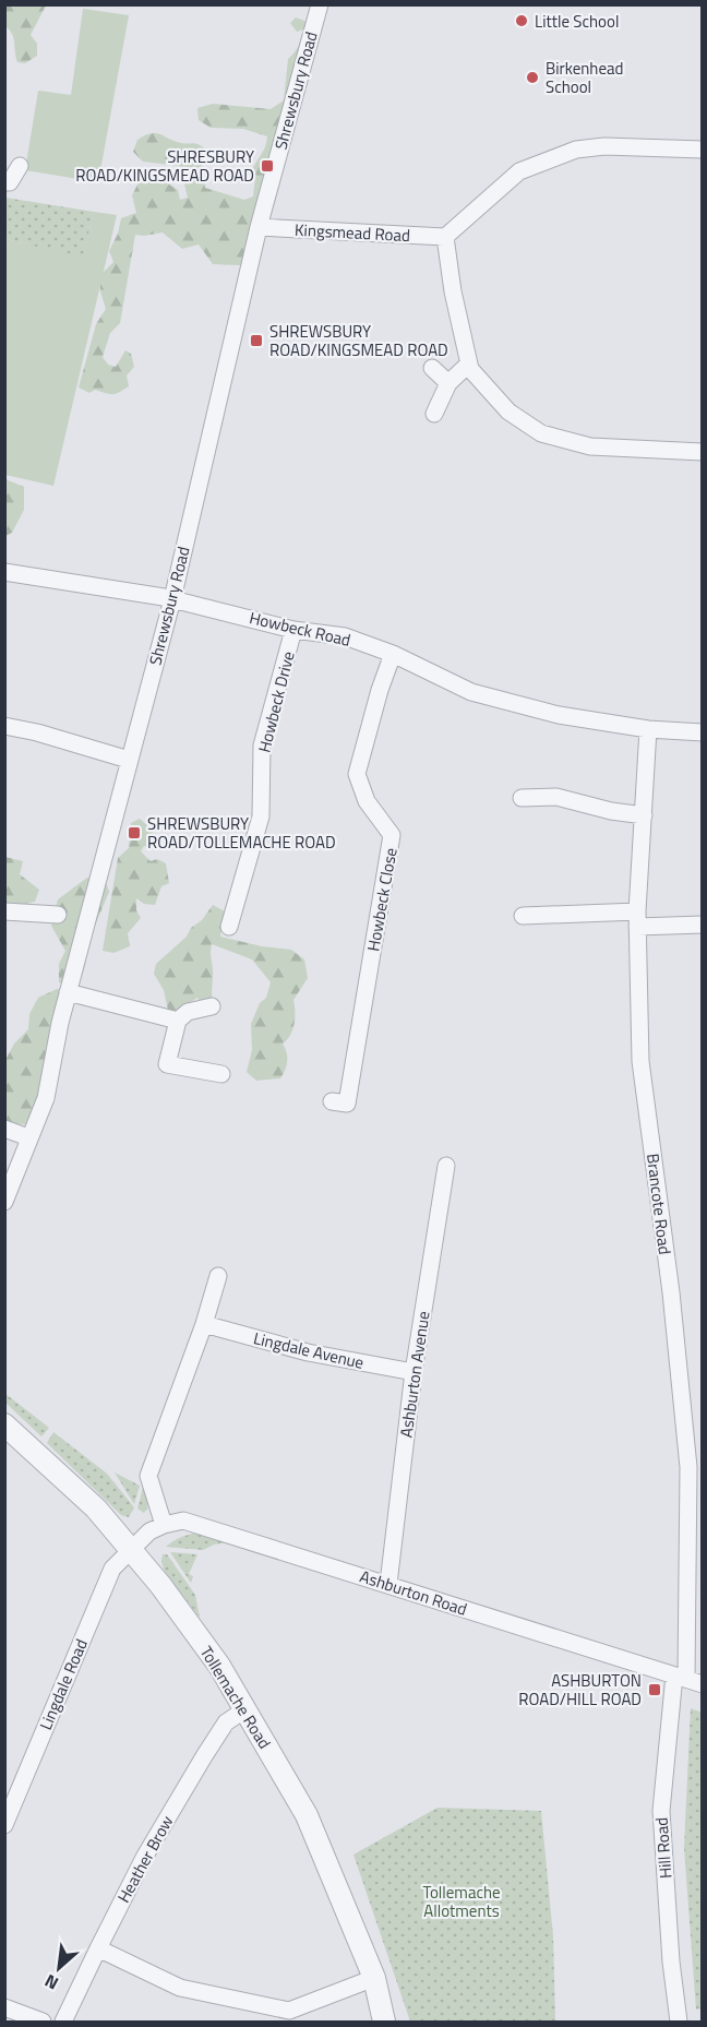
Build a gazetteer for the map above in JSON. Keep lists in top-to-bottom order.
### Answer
{
  "streets": {
    "street": [
      "Shrewsbury Road",
      "Kingsmead Road",
      "Howbeck Road",
      "Howbeck Drive",
      "Howbeck Close",
      "Brancote Road",
      "Lingdale Avenue",
      "Ashburton Avenue",
      "Ashburton Road",
      "Lingdale Road",
      "Tollemache Road",
      "Hill Road",
      "Heather Brow"
    ]
  },
  "crossings": [
    ["Shrewsbury Road", "Kingsmead Road"],
    ["Shrewsbury Road", "Howbeck Road"],
    ["Howbeck Road", "Howbeck Drive"],
    ["Howbeck Road", "Howbeck Close"],
    ["Howbeck Road", "Brancote Road"],
    ["Brancote Road", "Ashburton Road"],
    ["Brancote Road", "Hill Road"],
    ["Lingdale Avenue", "Ashburton Avenue"],
    ["Ashburton Avenue", "Ashburton Road"],
    ["Ashburton Road", "Hill Road"],
    ["Lingdale Road", "Tollemache Road"],
    ["Tollemache Road", "Heather Brow"]
  ],
  "parks": ["Tollemache Allotments"],
  "places": {
    "other": ["Little School", "Birkenhead School"],
    "transit": [
      "SHRESBURY ROAD/KINGSMEAD ROAD",
      "SHREWSBURY ROAD/KINGSMEAD ROAD",
      "SHREWSBURY ROAD/TOLLEMACHE ROAD",
      "ASHBURTON ROAD/HILL ROAD"
    ]
  },
  "north": "bottom left"
}
